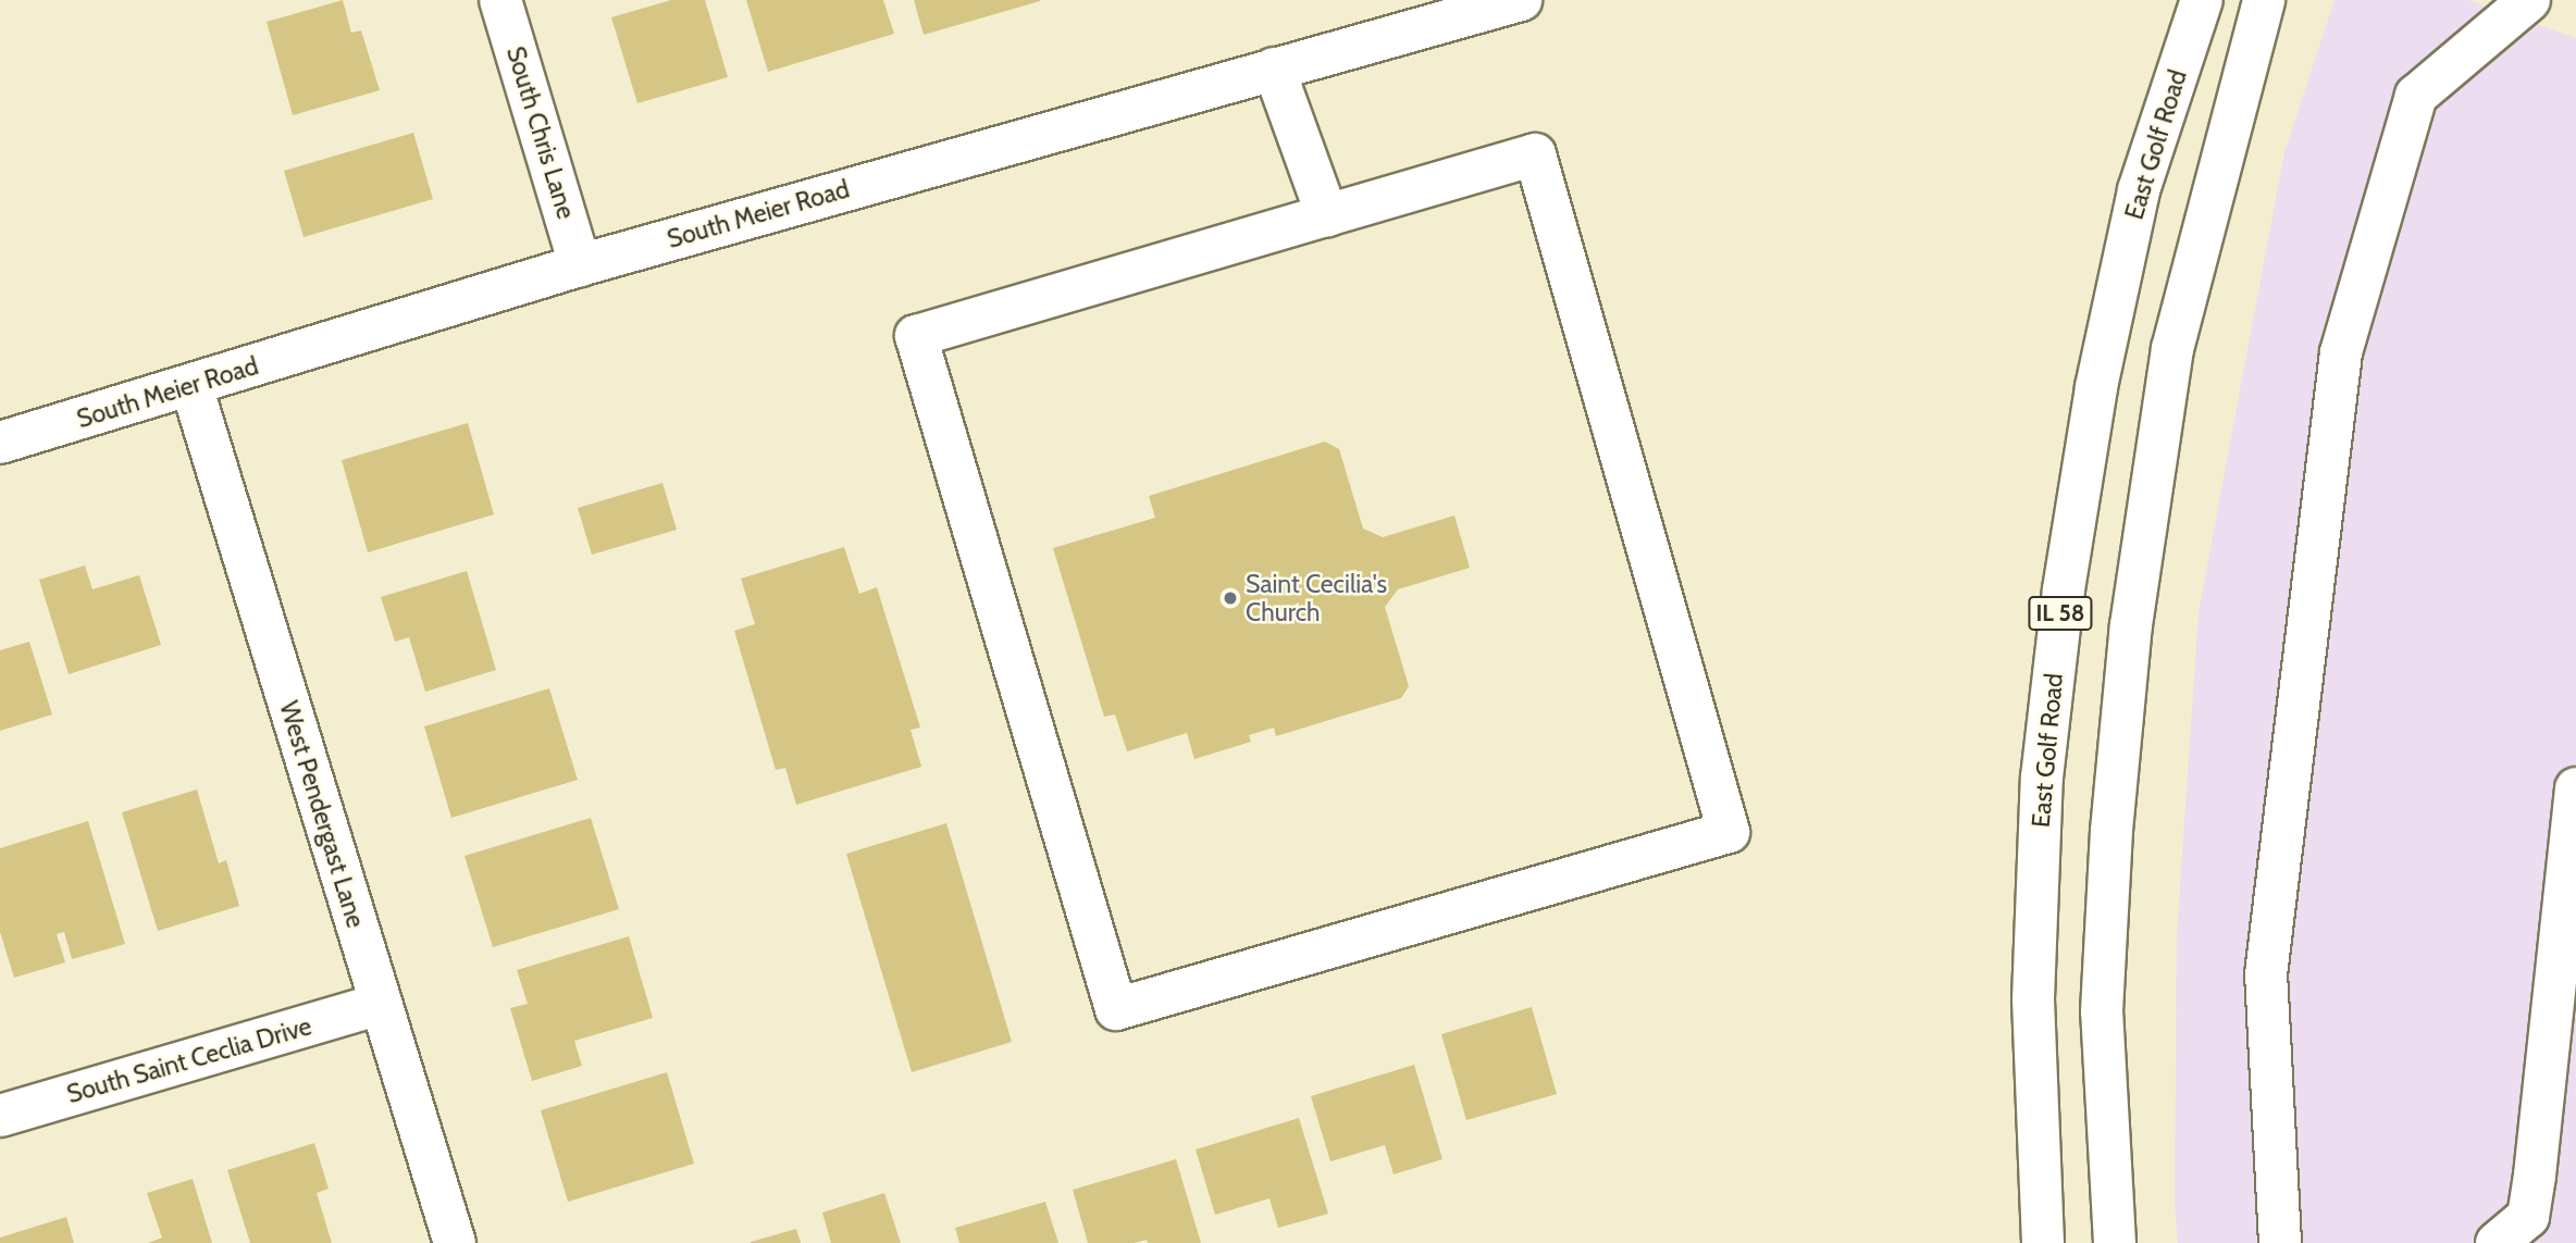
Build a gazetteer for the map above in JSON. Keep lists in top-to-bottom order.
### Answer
{
  "streets": {
    "street": [
      "South Chris Lane",
      "East Golf Road",
      "South Meier Road",
      "IL 58",
      "West Pendergast Lane",
      "South Saint Ceclia Drive"
    ]
  },
  "crossings": [
    ["South Chris Lane", "South Meier Road"],
    ["South Meier Road", "West Pendergast Lane"],
    ["West Pendergast Lane", "South Saint Ceclia Drive"]
  ],
  "places": ["Saint Cecilia's Church"]
}
